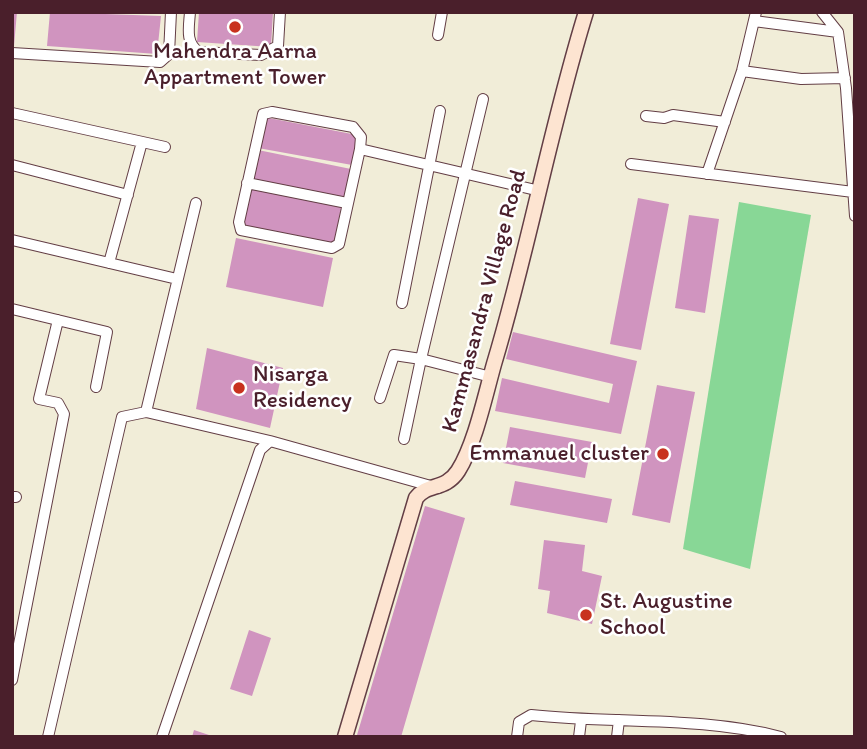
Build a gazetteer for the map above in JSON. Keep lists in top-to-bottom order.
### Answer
{
  "streets": {
    "street": ["Kammasandra Village Road"]
  },
  "places": [
    "Mahendra Aarna Appartment Tower",
    "Nisarga Residency",
    "Emmanuel cluster",
    "St. Augustine School"
  ]
}
